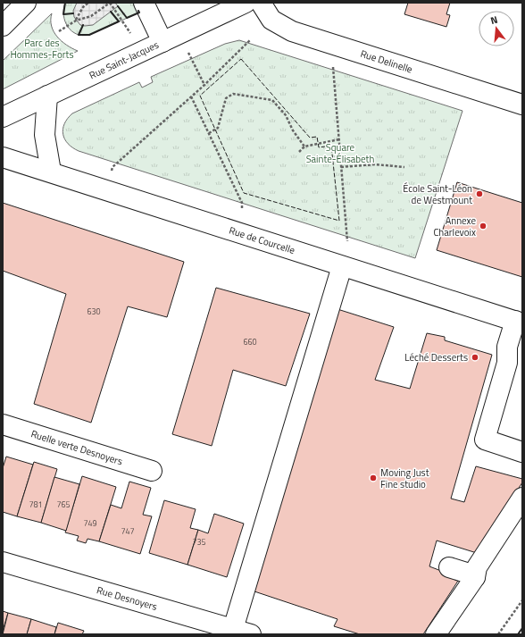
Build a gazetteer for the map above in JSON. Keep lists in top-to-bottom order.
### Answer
{
  "streets": {
    "street": [
      "Rue Saint-Jacques",
      "Rue Delinelle",
      "Rue de Courcelle",
      "Ruelle verte Desnoyers",
      "Rue Desnoyers"
    ]
  },
  "parks": ["Parc des Hommes-Forts", "Square Sainte-Élisabeth"],
  "places": [
    "École Saint-Léon de Westmount",
    "Annexe Charlevoix",
    "Léché Desserts",
    "Moving Just Fine studio"
  ],
  "house_numbers": [
    "630",
    "660",
    "781",
    "765",
    "749",
    "747",
    "735"
  ],
  "north": "top"
}
